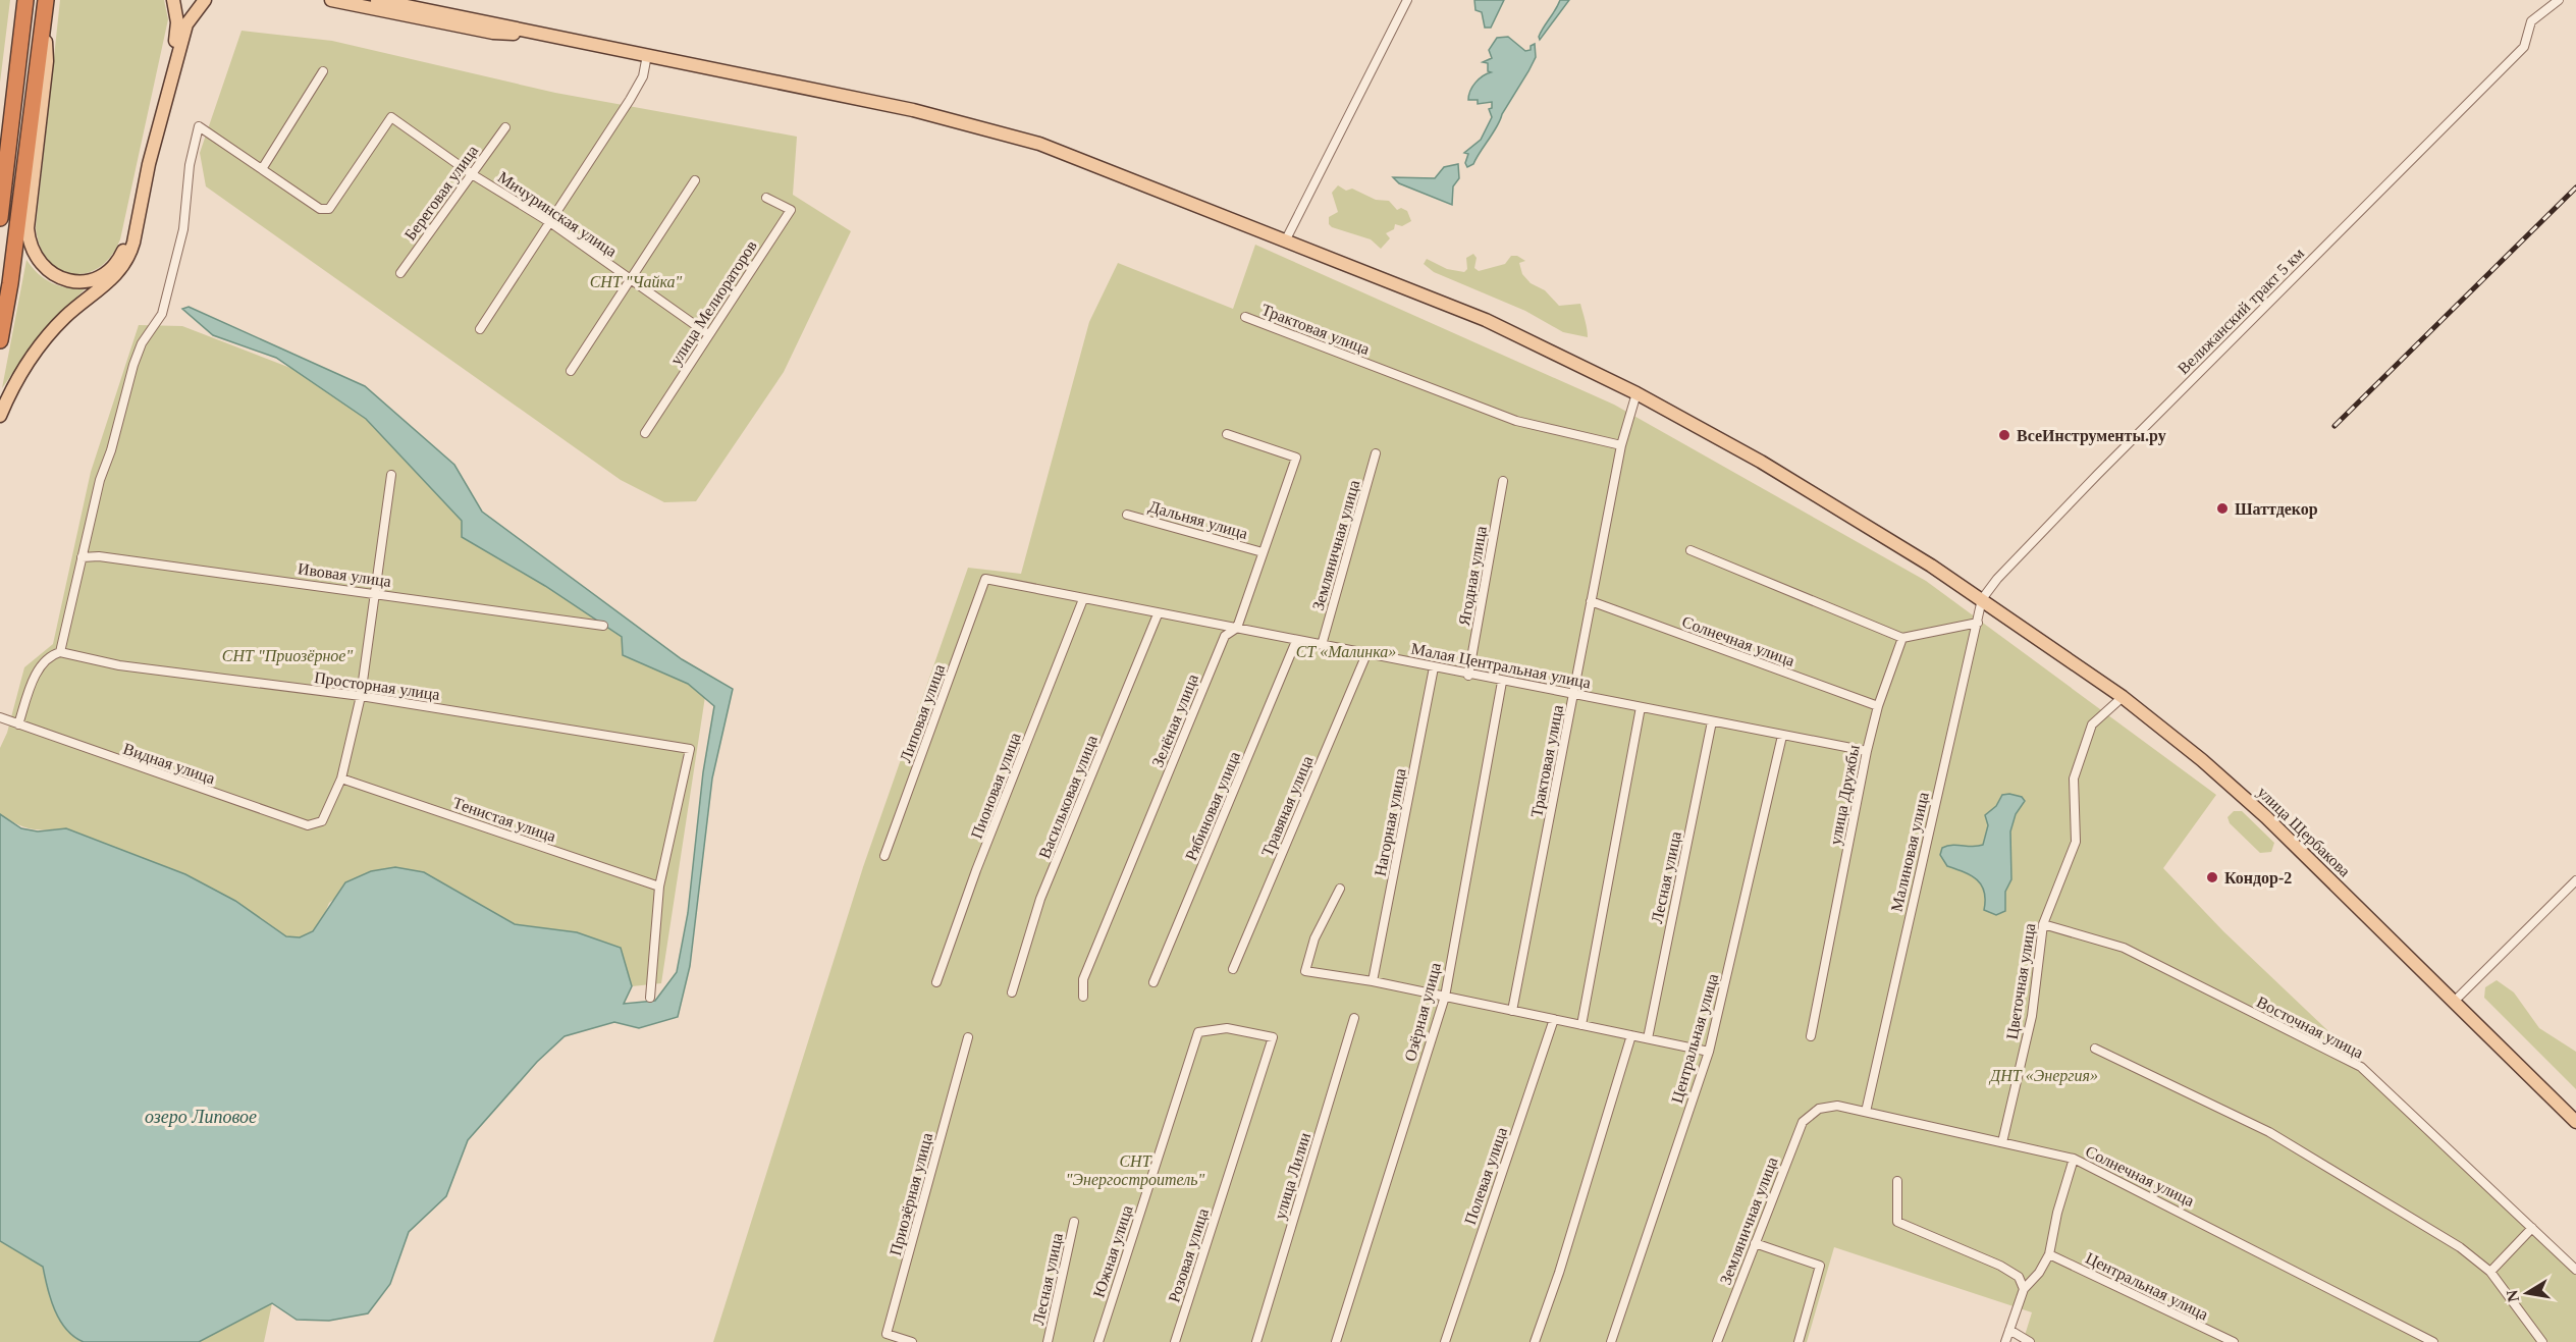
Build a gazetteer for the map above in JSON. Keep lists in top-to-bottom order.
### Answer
{
  "streets": {
    "main road": ["улица Щербакова"],
    "street": [
      "Береговая улица",
      "Мичуринская улица",
      "улица Мелиораторов",
      "Велижанский тракт 5 км",
      "Трактовая улица",
      "Дальняя улица",
      "Земляничная улица",
      "Ивовая улица",
      "Ягодная улица",
      "Солнечная улица",
      "Малая Центральная улица",
      "Просторная улица",
      "Липовая улица",
      "Зелёная улица",
      "Видная улица",
      "Пионовая улица",
      "улица Дружбы",
      "Васильковая улица",
      "Рябиновая улица",
      "Травяная улица",
      "Тенистая улица",
      "Нагорная улица",
      "Малиновая улица",
      "Лесная улица",
      "Цветочная улица",
      "Озёрная улица",
      "Восточная улица",
      "Центральная улица",
      "улица Лилии",
      "Полевая улица",
      "Приозёрная улица",
      "Южная улица",
      "Розовая улица"
    ]
  },
  "crossings": [
    ["Береговая улица", "Мичуринская улица"],
    ["Мичуринская улица", "улица Мелиораторов"],
    ["Велижанский тракт 5 км", "улица Щербакова"],
    ["Велижанский тракт 5 км", "Малиновая улица"],
    ["Трактовая улица", "Солнечная улица"],
    ["Трактовая улица", "Малая Центральная улица"],
    ["Трактовая улица", "улица Щербакова"],
    ["Дальняя улица", "Зелёная улица"],
    ["Земляничная улица", "Солнечная улица"],
    ["Земляничная улица", "Малая Центральная улица"],
    ["Ягодная улица", "Малая Центральная улица"],
    ["Солнечная улица", "улица Дружбы"],
    ["Солнечная улица", "Малиновая улица"],
    ["Солнечная улица", "Цветочная улица"],
    ["Малая Центральная улица", "Липовая улица"],
    ["Малая Центральная улица", "Зелёная улица"],
    ["Малая Центральная улица", "Пионовая улица"],
    ["Малая Центральная улица", "улица Дружбы"],
    ["Малая Центральная улица", "Васильковая улица"],
    ["Малая Центральная улица", "Рябиновая улица"],
    ["Малая Центральная улица", "Травяная улица"],
    ["Малая Центральная улица", "Нагорная улица"],
    ["Малая Центральная улица", "Лесная улица"],
    ["Малая Центральная улица", "Озёрная улица"],
    ["Малая Центральная улица", "Центральная улица"],
    ["Просторная улица", "Тенистая улица"],
    ["Видная улица", "Тенистая улица"],
    ["улица Щербакова", "Малиновая улица"],
    ["улица Щербакова", "Цветочная улица"],
    ["Цветочная улица", "Восточная улица"],
    ["Южная улица", "Розовая улица"]
  ],
  "water": ["озеро Липовое"],
  "parks": [
    "СНТ \"Чайка\"",
    "CТ «Малинка»",
    "СНТ \"Приозёрное\"",
    "ДНТ «Энергия»",
    "СНТ \"Энергостроитель\""
  ],
  "places": ["ВсеИнструменты.ру", "Шаттдекор", "Кондор-2"],
  "north": "left"
}
